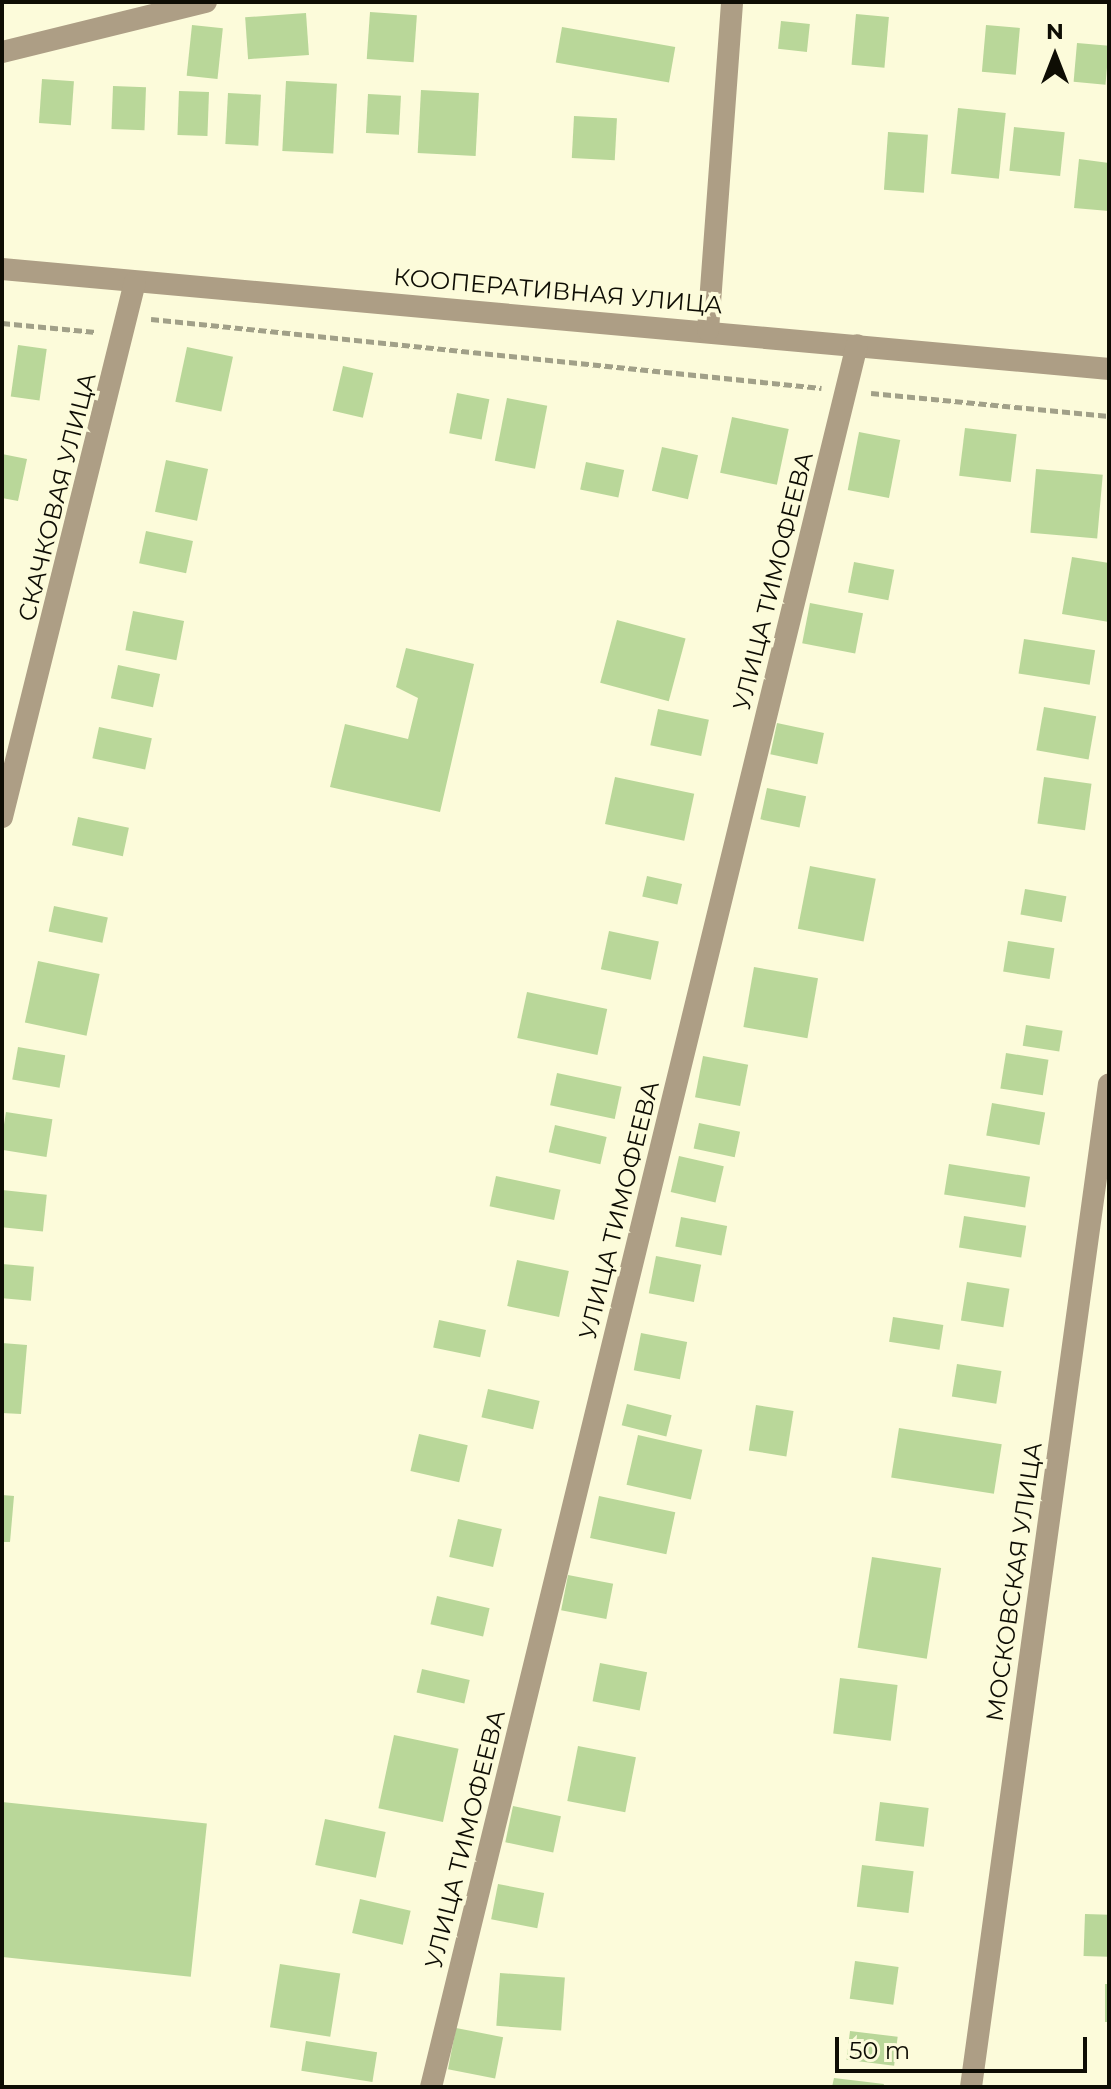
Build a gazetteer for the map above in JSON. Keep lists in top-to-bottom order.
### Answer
{
  "streets": {
    "street": [
      "КООПЕРАТИВНАЯ УЛИЦА",
      "СКАЧКОВАЯ УЛИЦА",
      "УЛИЦА ТИМОФЕЕВА",
      "МОСКОВСКАЯ УЛИЦА"
    ]
  },
  "crossings": [
    ["КООПЕРАТИВНАЯ УЛИЦА", "СКАЧКОВАЯ УЛИЦА"],
    ["КООПЕРАТИВНАЯ УЛИЦА", "УЛИЦА ТИМОФЕЕВА"]
  ],
  "scale_bar": "50 m",
  "north": "top"
}
